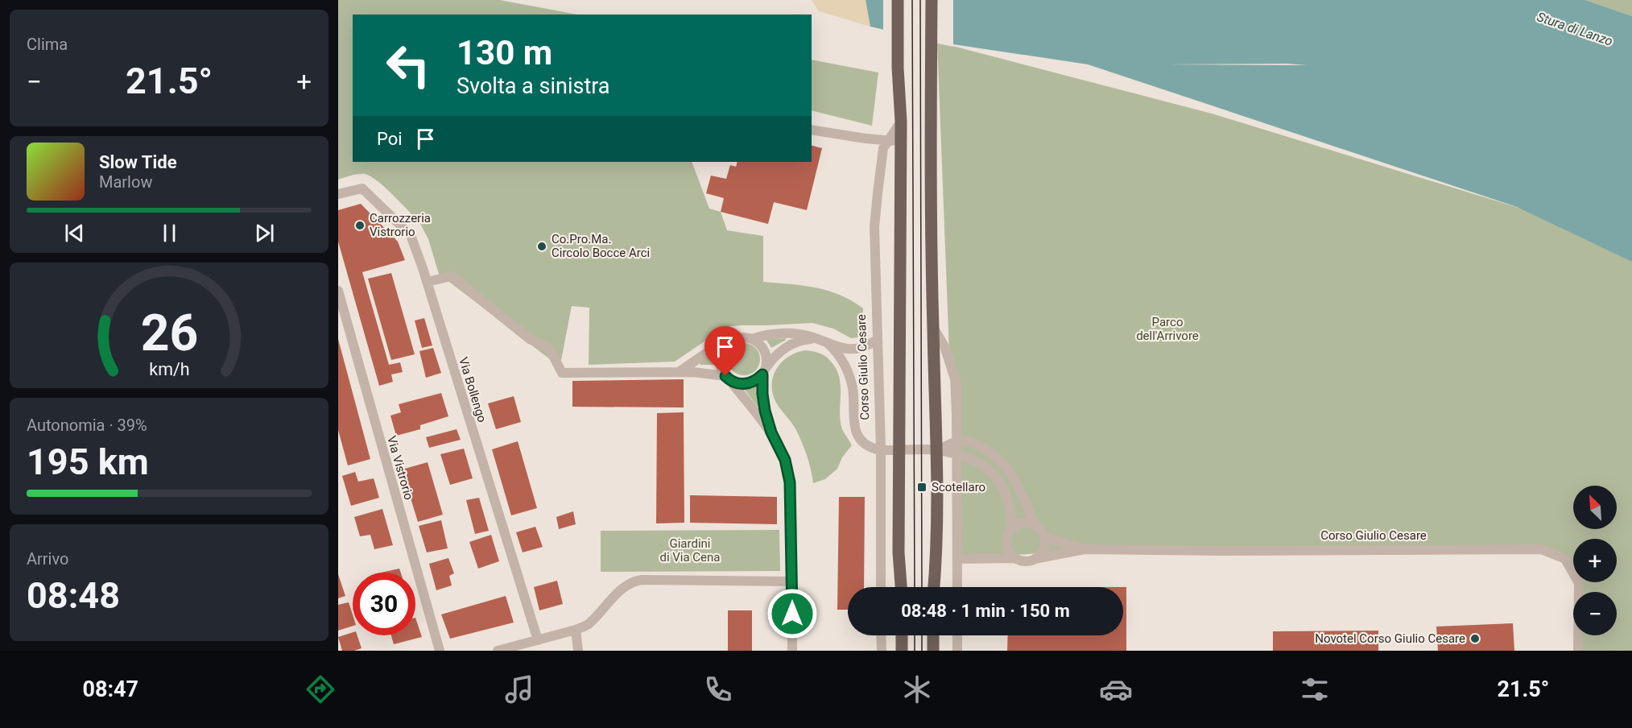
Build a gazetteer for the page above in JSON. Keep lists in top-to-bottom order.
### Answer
{
  "streets": {
    "main road": ["Corso Giulio Cesare"],
    "street": ["Via Bollengo", "Via Vistrorio"]
  },
  "water": ["Stura di Lanzo"],
  "parks": ["Parco dell'Arrivore", "Giardini di Via Cena"],
  "places": {
    "other": ["Carrozzeria Vistrorio", "Co.Pro.Ma. Circolo Bocce Arci", "Novotel Corso Giulio Cesare"],
    "transit": ["Scotellaro"]
  },
  "north": "top left",
  "page": {
    "tile": [
      "Clima",
      ["Autonomia · 39%", "195 km"],
      ["Arrivo", "08:48"]
    ],
    "turn": ["130 m", "Svolta a sinistra"],
    "heat": ["−", "21.5°", "+"],
    "then": "Poi",
    "song": ["Slow Tide", "Marlow"],
    "map_buttons": ["+", "−"],
    "limit": "30",
    "trip": "08:48 · 1 min · 150 m",
    "tabs": ["08:47", "21.5°"],
    "gauge": ["26", "km/h"]
  }
}
